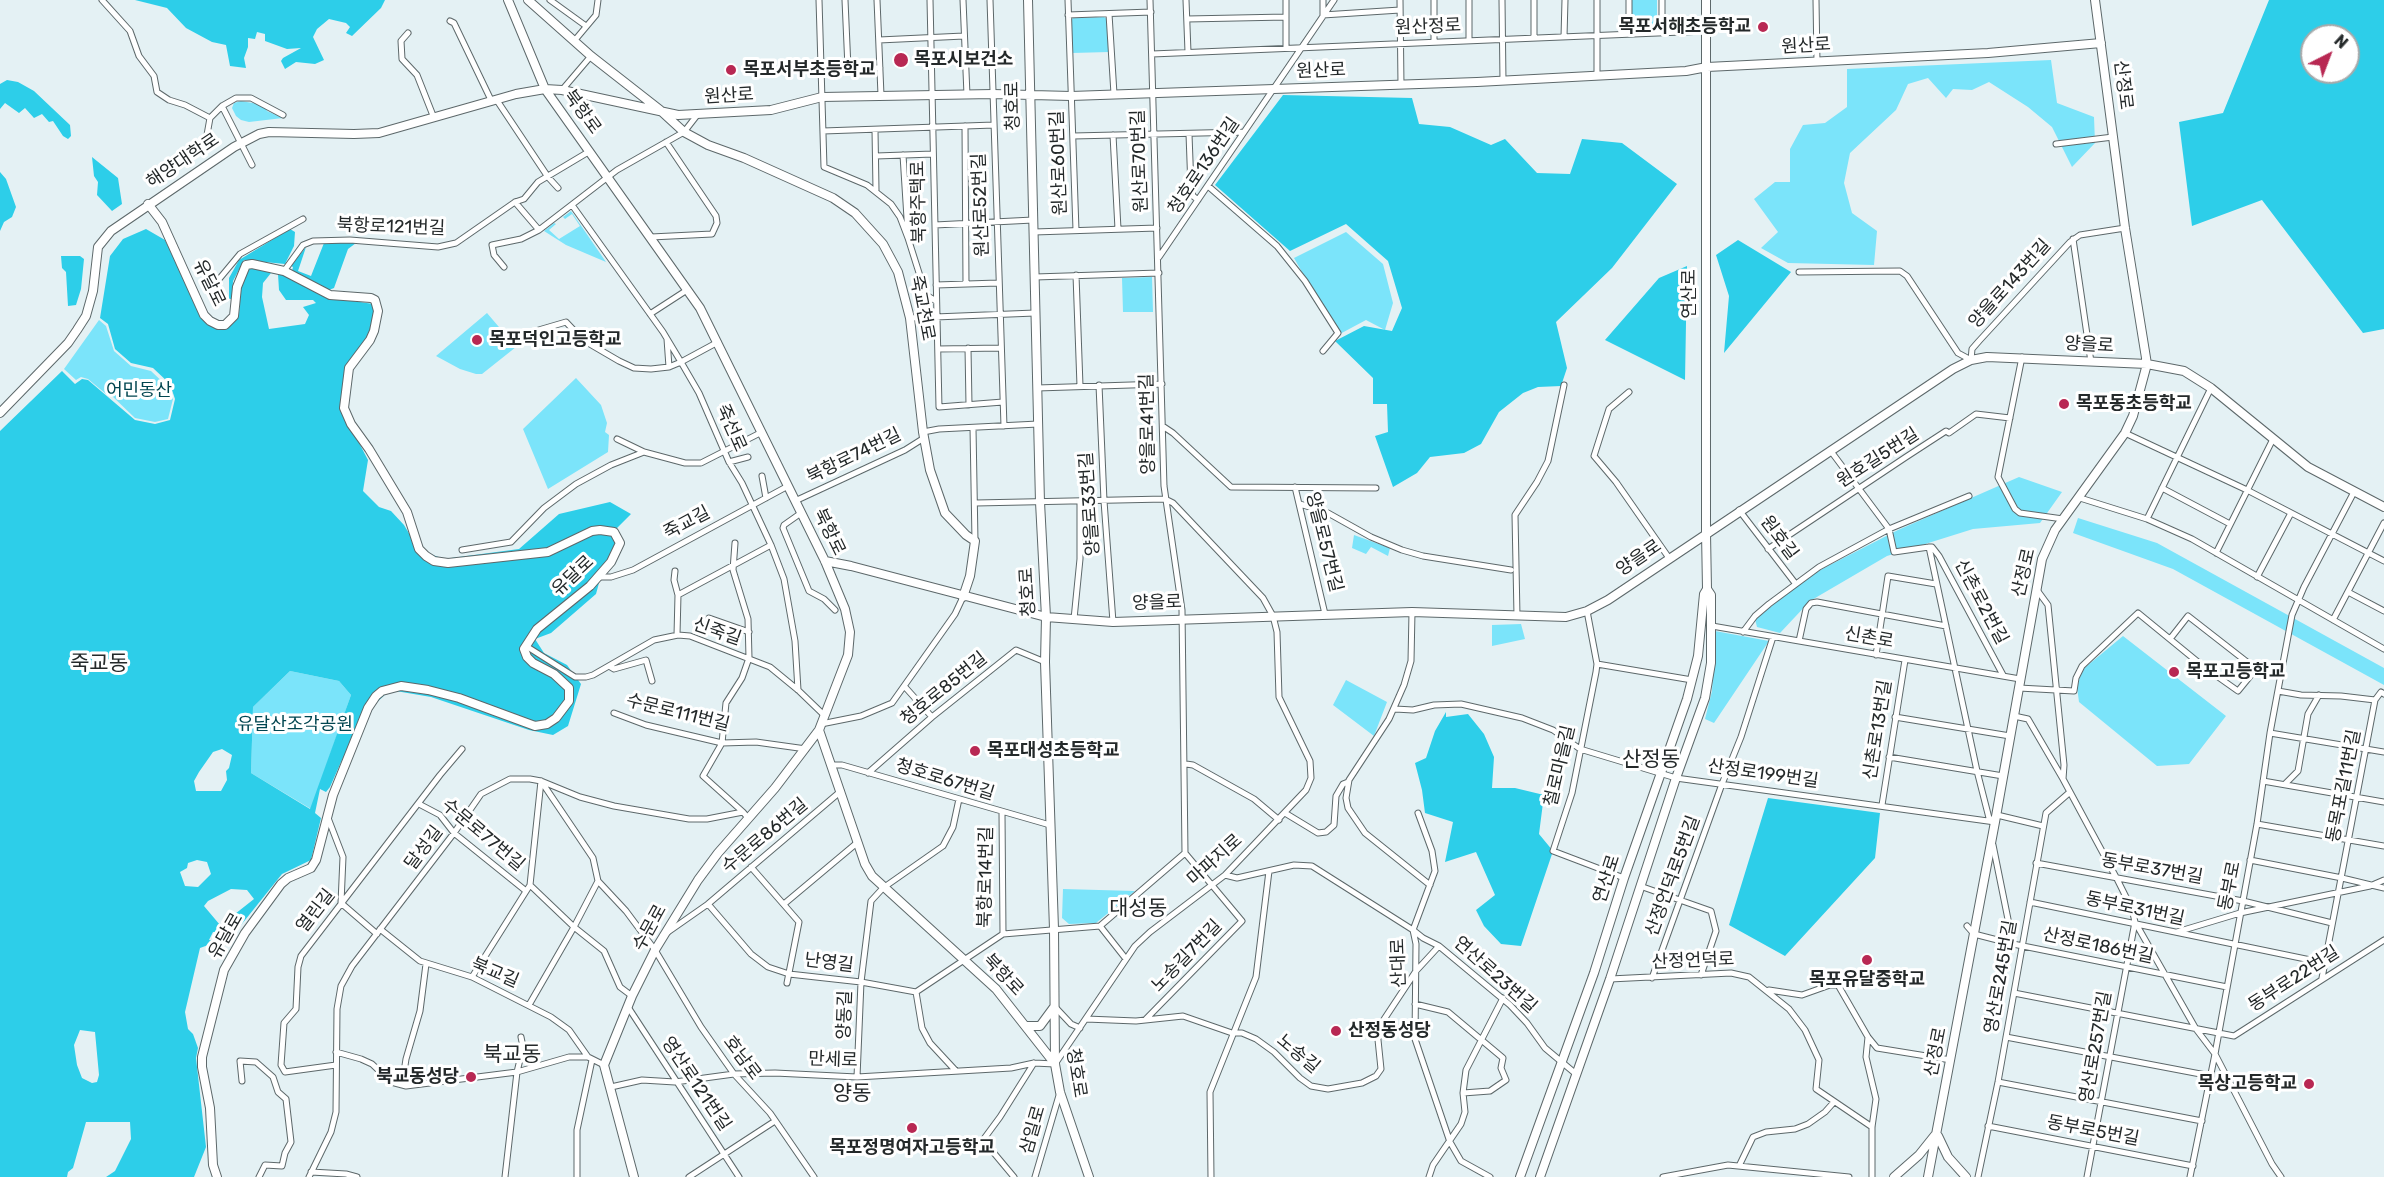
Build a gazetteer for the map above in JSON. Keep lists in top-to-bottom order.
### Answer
{
  "streets": {
    "street": [
      "원산정로",
      "원산로",
      "산정로",
      "청호로",
      "북항로",
      "해양대학로",
      "원산로70번길",
      "원산로60번길",
      "청호로136번길",
      "북항주택로",
      "원산로52번길",
      "북항로121번길",
      "유달로",
      "양을로143번길",
      "연산로",
      "죽교천로",
      "양을로",
      "양을로41번길",
      "죽선로",
      "북항로74번길",
      "원호길5번길",
      "양을로33번길",
      "죽교길",
      "원호길",
      "양을로57번길",
      "신촌로2번길",
      "신죽길",
      "신촌로",
      "청호로85번길",
      "수문로111번길",
      "신촌로13번길",
      "철로마을길",
      "산정로199번길",
      "청호로67번길",
      "동목포길11번길",
      "수문로77번길",
      "수문로86번길",
      "달성길",
      "마파지로",
      "동부로37번길",
      "산정언덕로5번길",
      "북항로14번길",
      "동부로",
      "동부로31번길",
      "열린길",
      "수문로",
      "산정로186번길",
      "노송길7번길",
      "산정언덕로",
      "난영길",
      "산대로",
      "북교길",
      "연산로23번길",
      "영산로245번길",
      "동부로22번길",
      "양동길",
      "영산로257번길",
      "노송길",
      "호남로",
      "만세로",
      "영산로121번길",
      "삼일로",
      "동부로5번길"
    ]
  },
  "crossings": [
    ["원산정로", "원산로70번길"],
    ["원산정로", "청호로136번길"],
    ["원산정로", "연산로"],
    ["원산로", "산정로"],
    ["원산로", "청호로"],
    ["원산로", "북항로"],
    ["원산로", "해양대학로"],
    ["원산로", "원산로70번길"],
    ["원산로", "원산로60번길"],
    ["원산로", "청호로136번길"],
    ["원산로", "북항주택로"],
    ["원산로", "원산로52번길"],
    ["원산로", "연산로"],
    ["원산로", "죽교천로"],
    ["산정로", "양을로143번길"],
    ["산정로", "양을로"],
    ["산정로", "신촌로"],
    ["산정로", "산정로199번길"],
    ["산정로", "산정로186번길"],
    ["청호로", "북항로"],
    ["청호로", "청호로136번길"],
    ["청호로", "양을로"],
    ["청호로", "청호로85번길"],
    ["청호로", "청호로67번길"],
    ["청호로", "마파지로"],
    ["청호로", "만세로"],
    ["청호로", "삼일로"],
    ["북항로", "해양대학로"],
    ["북항로", "북항로121번길"],
    ["북항로", "양을로"],
    ["북항로", "북항로74번길"],
    ["북항로", "죽교길"],
    ["북항로", "신죽길"],
    ["북항로", "청호로67번길"],
    ["북항로", "수문로86번길"],
    ["북항로", "마파지로"],
    ["북항로", "북항로14번길"],
    ["북항로", "수문로"],
    ["북항로", "양동길"],
    ["북항로", "만세로"],
    ["해양대학로", "유달로"],
    ["원산로70번길", "청호로136번길"],
    ["원산로70번길", "양을로41번길"],
    ["원산로60번길", "청호로136번길"],
    ["청호로136번길", "양을로41번길"],
    ["북항로121번길", "유달로"],
    ["유달로", "죽교길"],
    ["유달로", "신죽길"],
    ["양을로143번길", "양을로"],
    ["연산로", "양을로"],
    ["연산로", "신촌로"],
    ["연산로", "철로마을길"],
    ["연산로", "산정로199번길"],
    ["연산로", "산정언덕로"],
    ["연산로", "연산로23번길"],
    ["죽교천로", "북항로74번길"],
    ["양을로", "양을로41번길"],
    ["양을로", "양을로33번길"],
    ["양을로", "원호길"],
    ["양을로", "양을로57번길"],
    ["양을로", "철로마을길"],
    ["양을로", "마파지로"],
    ["양을로", "동부로"],
    ["양을로41번길", "양을로57번길"],
    ["죽선로", "죽교길"],
    ["죽선로", "신죽길"],
    ["원호길5번길", "원호길"],
    ["신촌로2번길", "신촌로"],
    ["신죽길", "수문로"],
    ["신촌로", "신촌로13번길"],
    ["신촌로", "산정언덕로5번길"],
    ["청호로85번길", "청호로67번길"],
    ["수문로111번길", "수문로"],
    ["신촌로13번길", "산정로199번길"],
    ["철로마을길", "산정로199번길"],
    ["산정로199번길", "산정언덕로5번길"],
    ["산정로199번길", "영산로245번길"],
    ["청호로67번길", "북항로14번길"],
    ["동목포길11번길", "동부로37번길"],
    ["동목포길11번길", "동부로31번길"],
    ["동목포길11번길", "동부로22번길"],
    ["수문로77번길", "달성길"],
    ["수문로77번길", "열린길"],
    ["수문로77번길", "수문로"],
    ["수문로86번길", "수문로"],
    ["수문로86번길", "난영길"],
    ["달성길", "열린길"],
    ["달성길", "수문로"],
    ["달성길", "북교길"],
    ["마파지로", "노송길7번길"],
    ["마파지로", "산대로"],
    ["마파지로", "노송길"],
    ["마파지로", "만세로"],
    ["동부로37번길", "동부로"],
    ["동부로37번길", "영산로245번길"],
    ["산정언덕로5번길", "산정언덕로"],
    ["동부로", "동부로31번길"],
    ["동부로", "산정로186번길"],
    ["동부로", "동부로22번길"],
    ["동부로", "동부로5번길"],
    ["동부로31번길", "영산로245번길"],
    ["동부로31번길", "영산로257번길"],
    ["열린길", "북교길"],
    ["수문로", "호남로"],
    ["수문로", "영산로121번길"],
    ["산정로186번길", "영산로245번길"],
    ["산정로186번길", "영산로257번길"],
    ["노송길7번길", "노송길"],
    ["난영길", "양동길"],
    ["산대로", "연산로23번길"],
    ["산대로", "노송길"],
    ["영산로245번길", "동부로5번길"],
    ["양동길", "만세로"],
    ["영산로257번길", "동부로5번길"],
    ["호남로", "만세로"],
    ["만세로", "영산로121번길"]
  ],
  "districts": [
    "죽교동",
    "산정동",
    "대성동",
    "북교동",
    "양동"
  ],
  "parks": ["어민동산", "유달산조각공원"],
  "places": [
    "목포서해초등학교",
    "목포시보건소",
    "목포서부초등학교",
    "목포덕인고등학교",
    "목포동초등학교",
    "목포고등학교",
    "목포대성초등학교",
    "목포유달중학교",
    "산정동성당",
    "북교동성당",
    "목상고등학교",
    "목포정명여자고등학교"
  ],
  "north": "top right"
}
